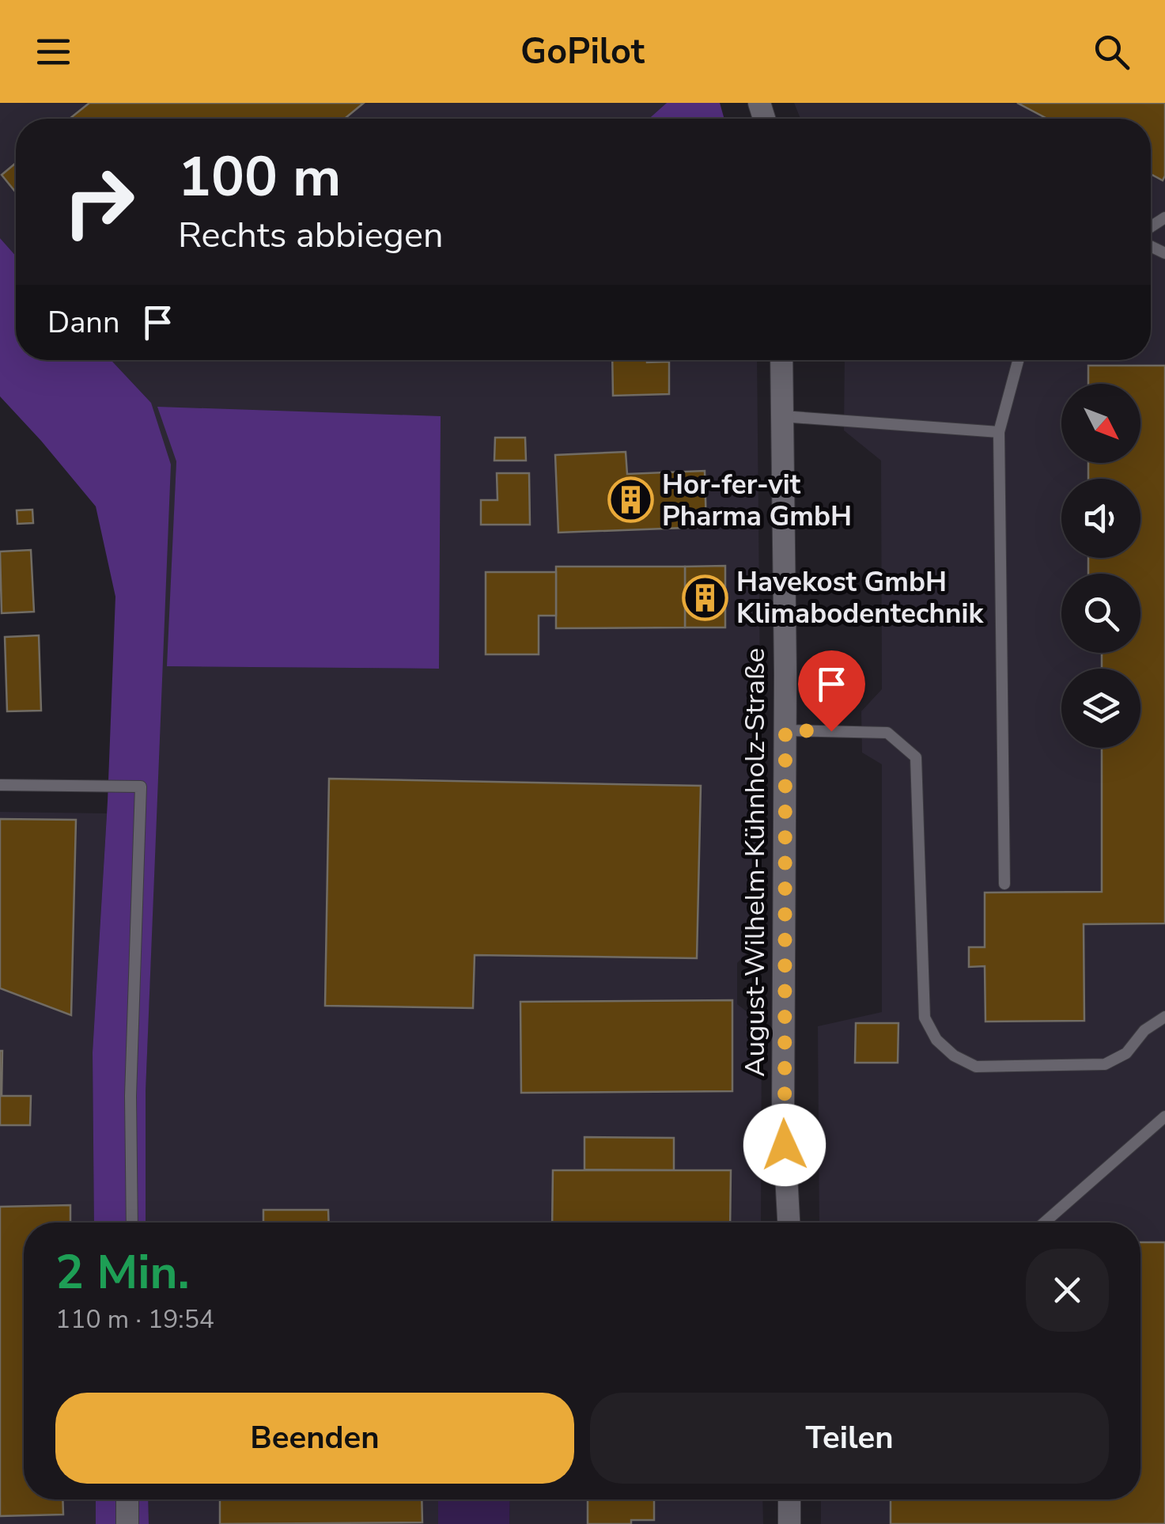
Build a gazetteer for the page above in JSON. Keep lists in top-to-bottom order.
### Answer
{
  "streets": {
    "street": ["August-Wilhelm-Kühnholz-Straße"]
  },
  "places": {
    "building": ["Hor-fer-vit Pharma GmbH", "Havekost GmbH Klimabodentechnik"]
  },
  "north": "bottom right",
  "page": {
    "header": "GoPilot",
    "turn": ["100 m", "Rechts abbiegen"],
    "then": "Dann",
    "heading": ["2 Min.", "110 m · 19:54"],
    "buttons": ["Beenden", "Teilen"]
  }
}
